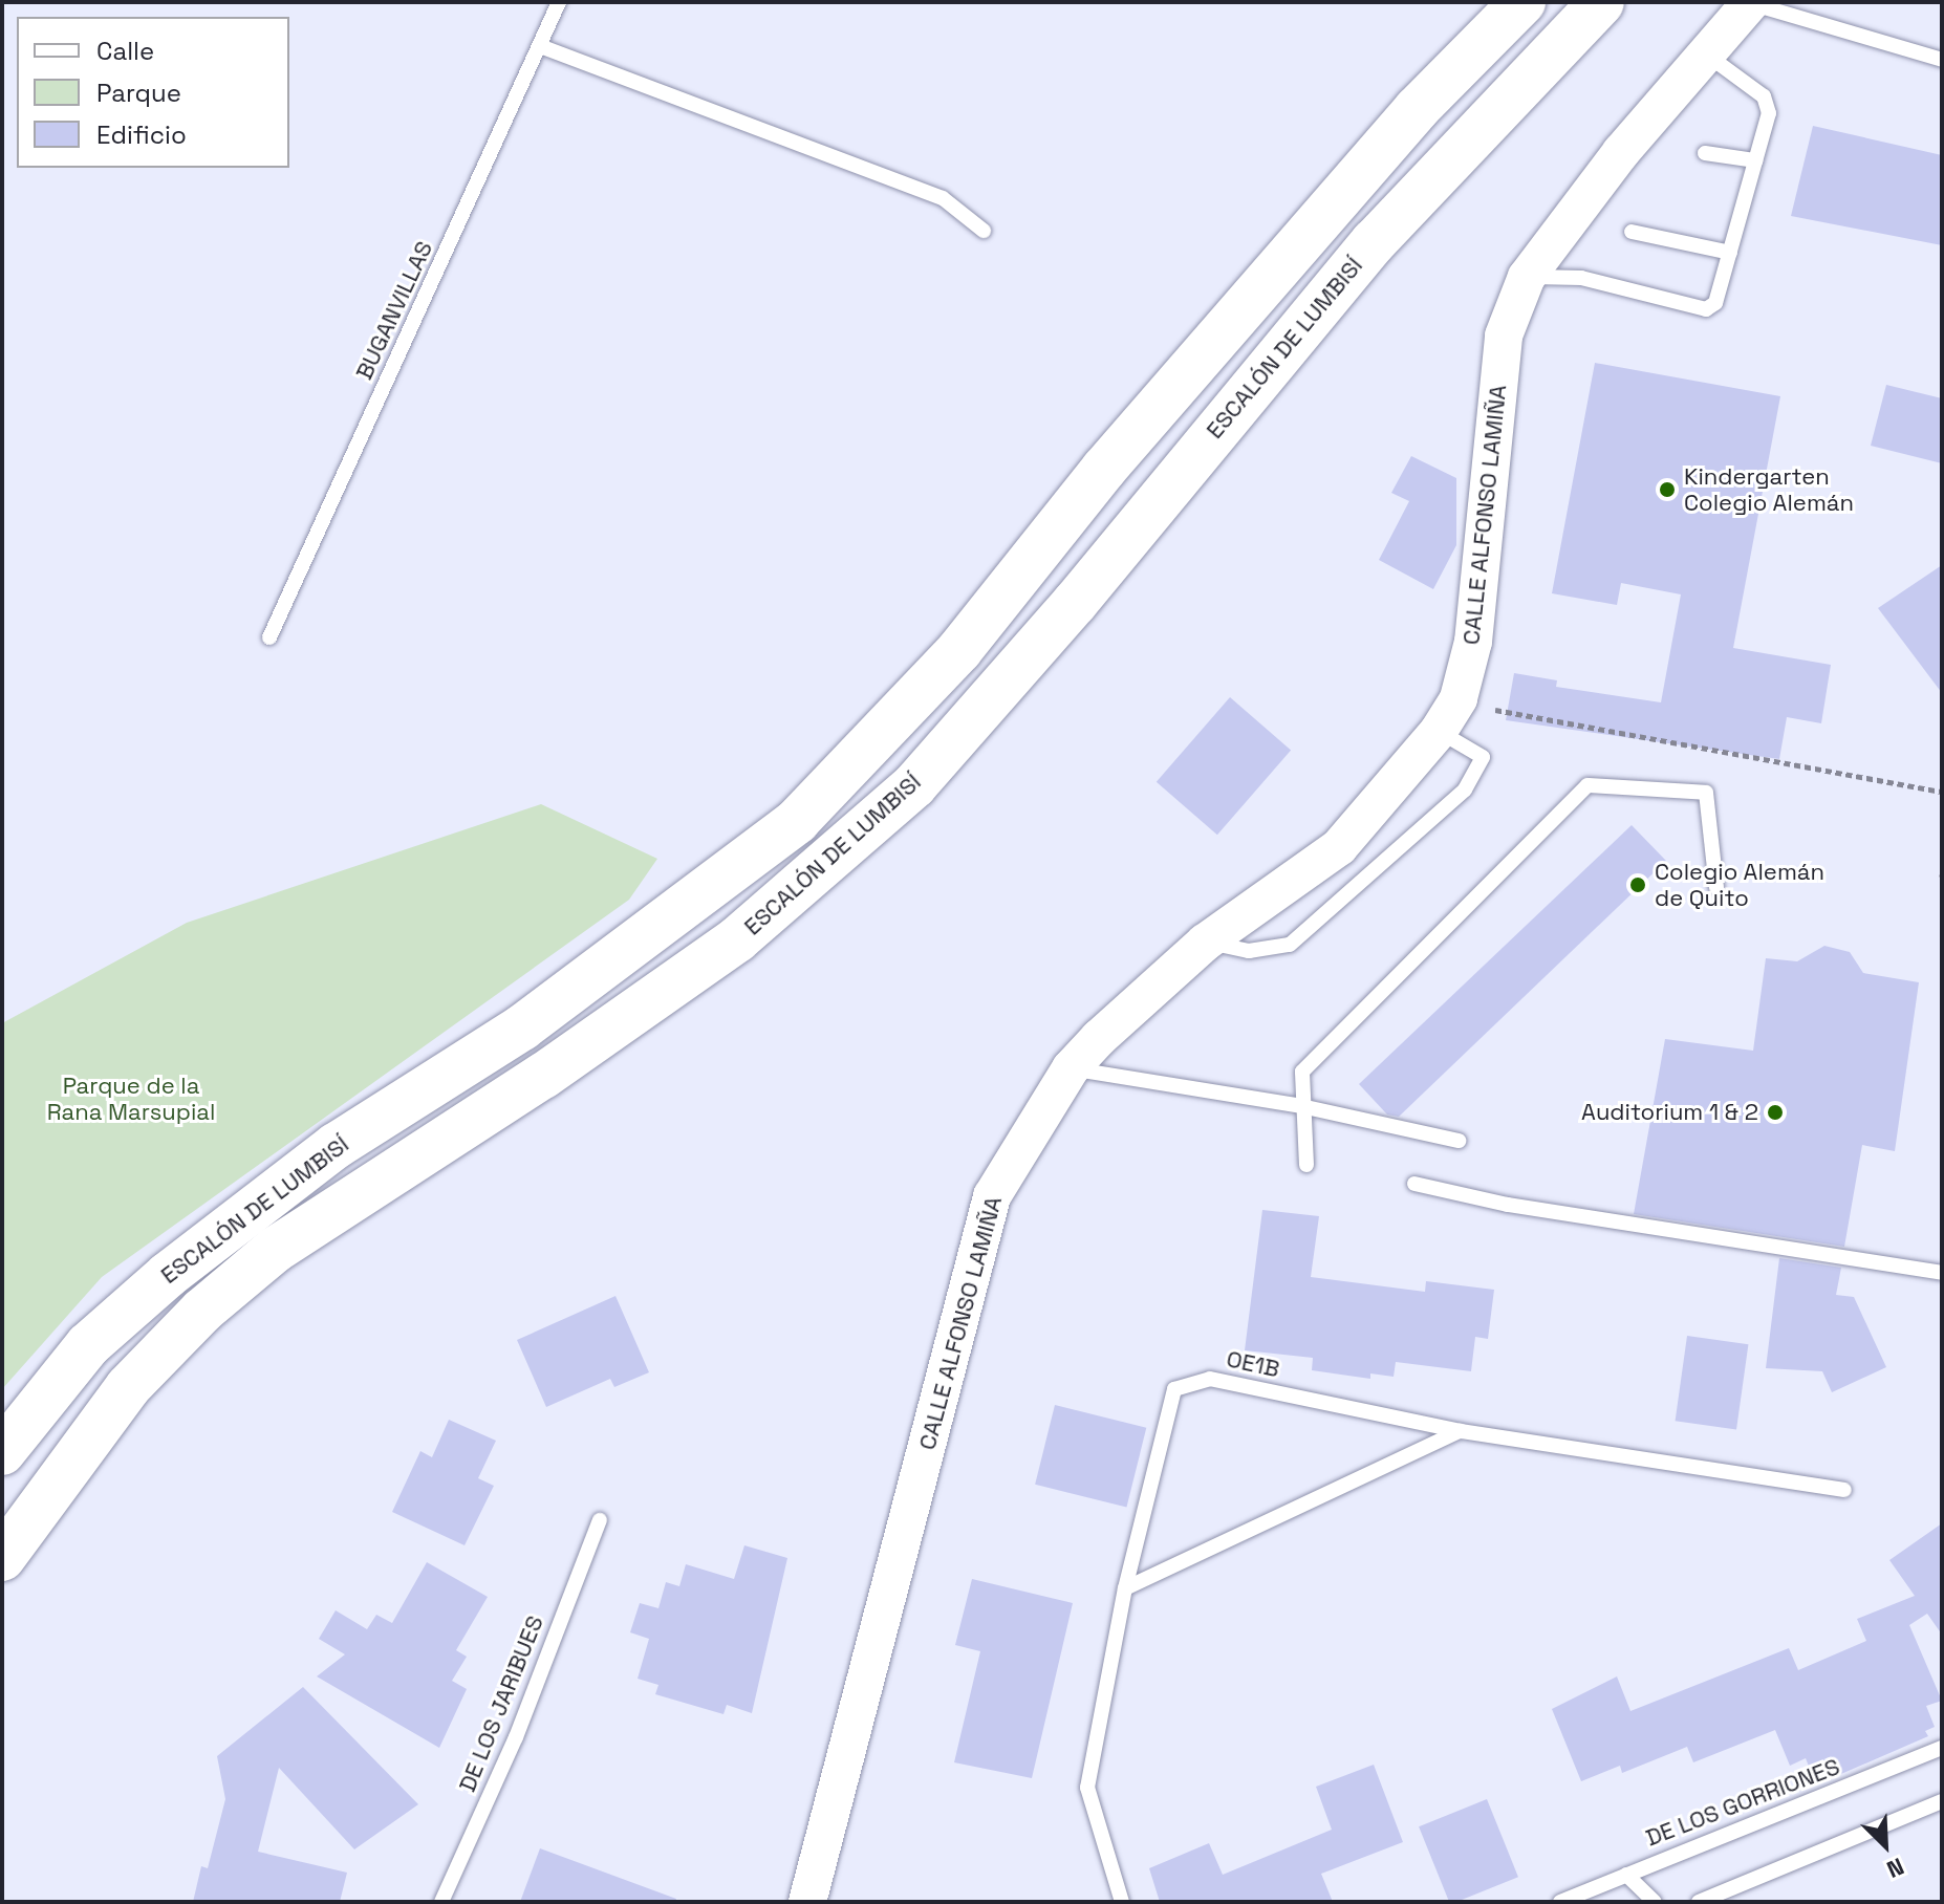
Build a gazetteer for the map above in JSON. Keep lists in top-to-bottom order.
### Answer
{
  "streets": {
    "main road": ["ESCALÓN DE LUMBISÍ"],
    "street": ["CALLE ALFONSO LAMIÑA"],
    "lane": [
      "BUGANVILLAS",
      "OE1B",
      "DE LOS JARIBUES",
      "DE LOS GORRIONES"
    ]
  },
  "parks": ["Parque de la Rana Marsupial"],
  "places": ["Kindergarten Colegio Alemán", "Colegio Alemán de Quito", "Auditorium 1 & 2"],
  "legend": ["Calle", "Parque", "Edificio"],
  "north": "bottom right"
}
